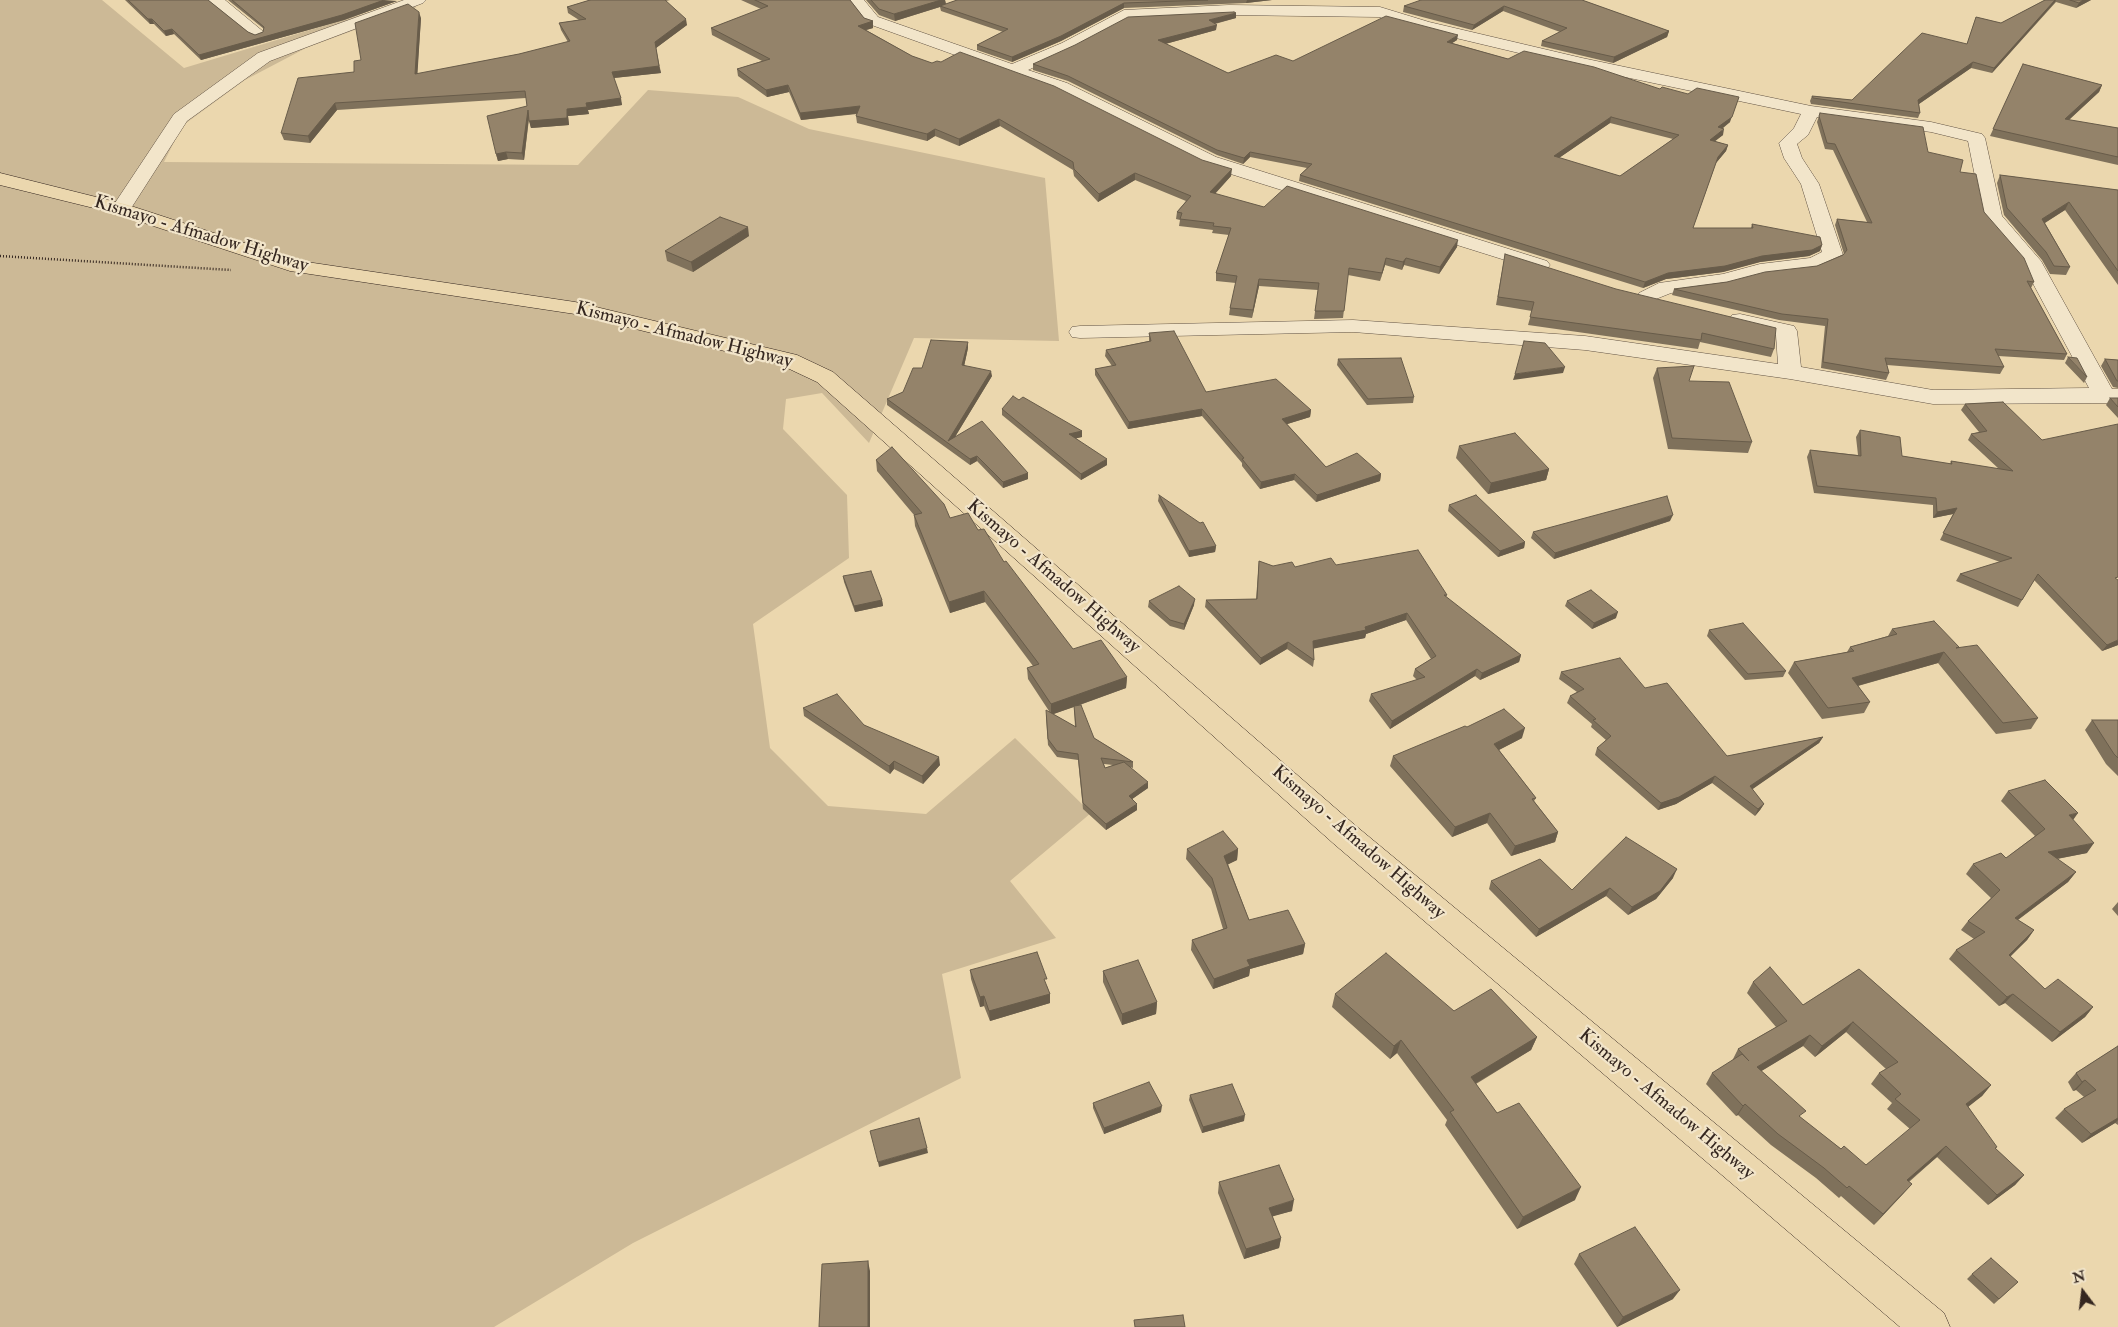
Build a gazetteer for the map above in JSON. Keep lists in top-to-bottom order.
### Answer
{
  "streets": {
    "main road": ["Kismayo - Afmadow Highway"]
  },
  "north": "top"
}
